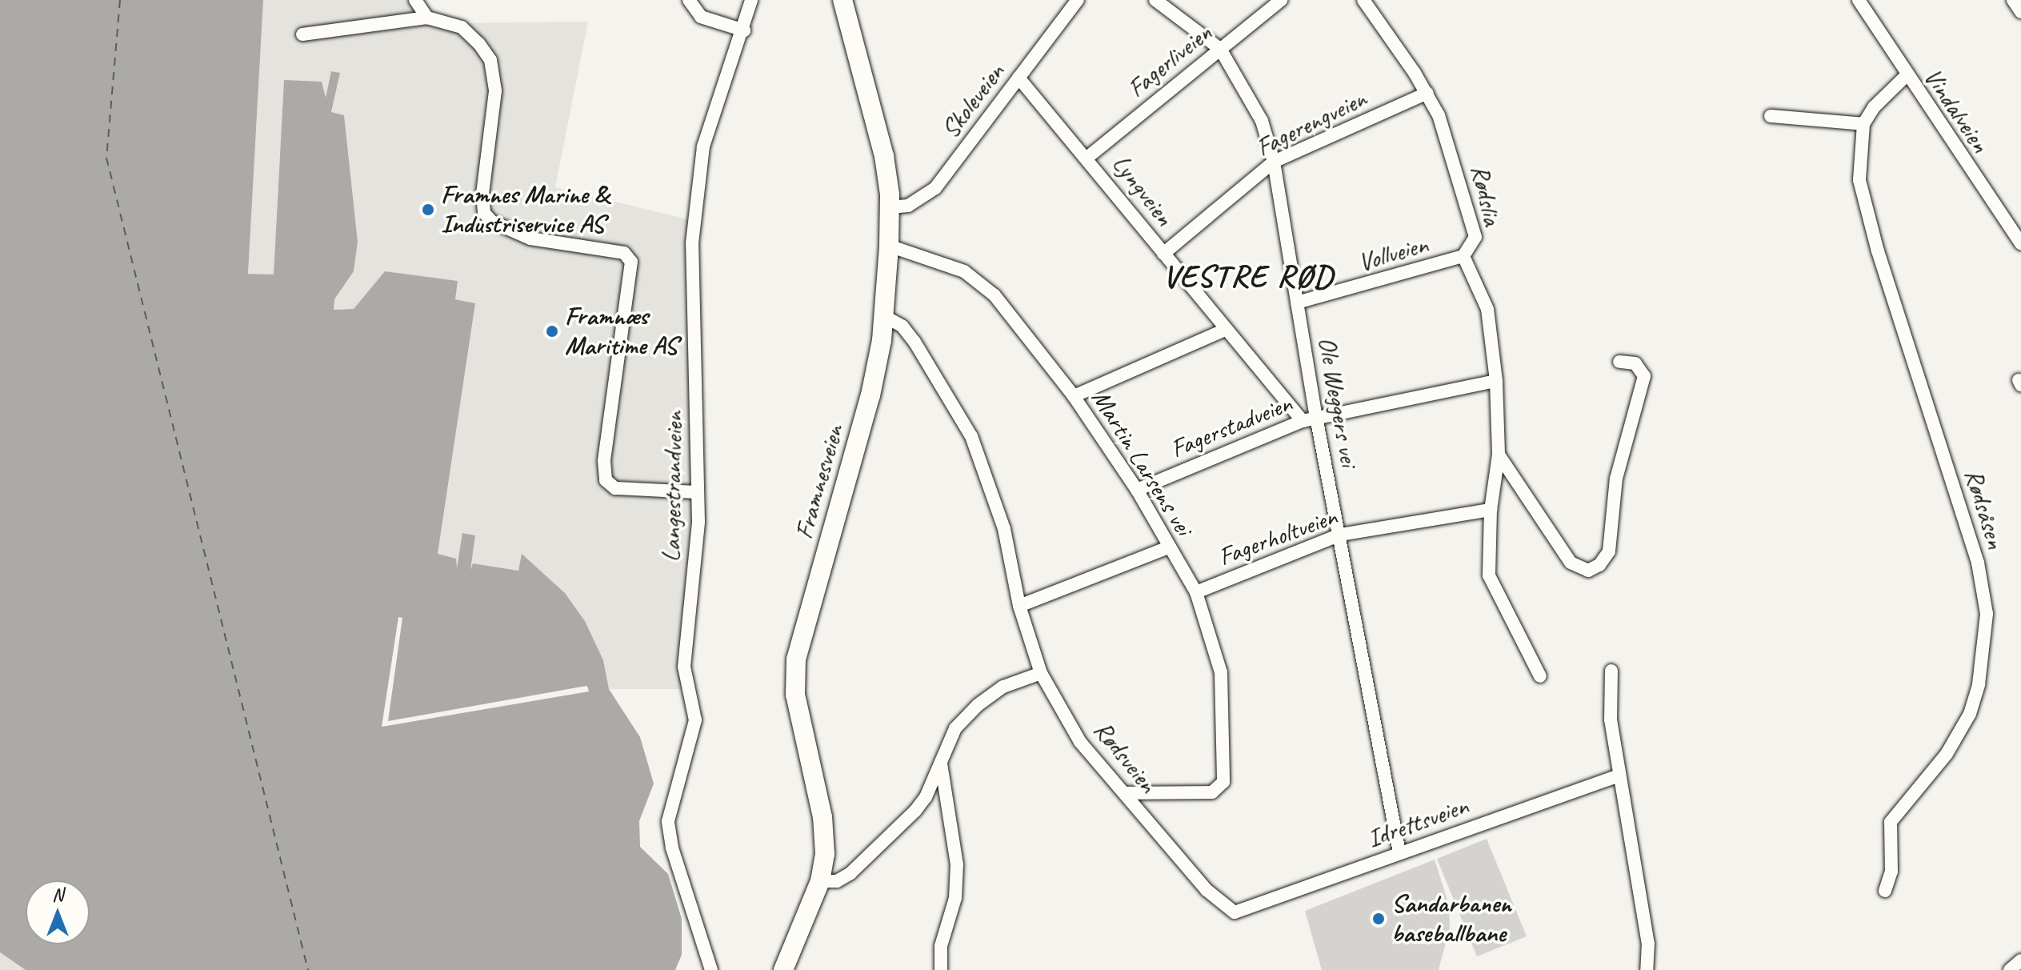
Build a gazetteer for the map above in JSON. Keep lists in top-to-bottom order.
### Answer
{
  "streets": {
    "main road": ["Framnesveien"],
    "street": [
      "Fagerliveien",
      "Skoleveien",
      "Vindalveien",
      "Fagerengveien",
      "Lyngveien",
      "Rødslia",
      "Vollveien",
      "Ole Weggers vei",
      "Fagerstadveien",
      "Martin Larsens vei",
      "Langestrandveien",
      "Rødsåsen",
      "Fagerholtveien",
      "Rødsveien",
      "Idrettsveien"
    ]
  },
  "crossings": [
    ["Fagerliveien", "Lyngveien"],
    ["Fagerliveien", "Ole Weggers vei"],
    ["Skoleveien", "Lyngveien"],
    ["Skoleveien", "Framnesveien"],
    ["Vindalveien", "Rødsåsen"],
    ["Fagerengveien", "Lyngveien"],
    ["Fagerengveien", "Rødslia"],
    ["Fagerengveien", "Ole Weggers vei"],
    ["Lyngveien", "Fagerstadveien"],
    ["Rødslia", "Vollveien"],
    ["Rødslia", "Fagerstadveien"],
    ["Rødslia", "Fagerholtveien"],
    ["Vollveien", "Ole Weggers vei"],
    ["Ole Weggers vei", "Fagerstadveien"],
    ["Ole Weggers vei", "Fagerholtveien"],
    ["Ole Weggers vei", "Idrettsveien"],
    ["Fagerstadveien", "Martin Larsens vei"],
    ["Martin Larsens vei", "Framnesveien"],
    ["Martin Larsens vei", "Fagerholtveien"],
    ["Martin Larsens vei", "Rødsveien"],
    ["Framnesveien", "Rødsveien"],
    ["Rødsveien", "Idrettsveien"]
  ],
  "districts": ["VESTRE RØD"],
  "places": ["Framnes Marine & Industriservice AS", "Framnæs Maritime AS", "Sandarbanen baseballbane"],
  "north": "top"
}
